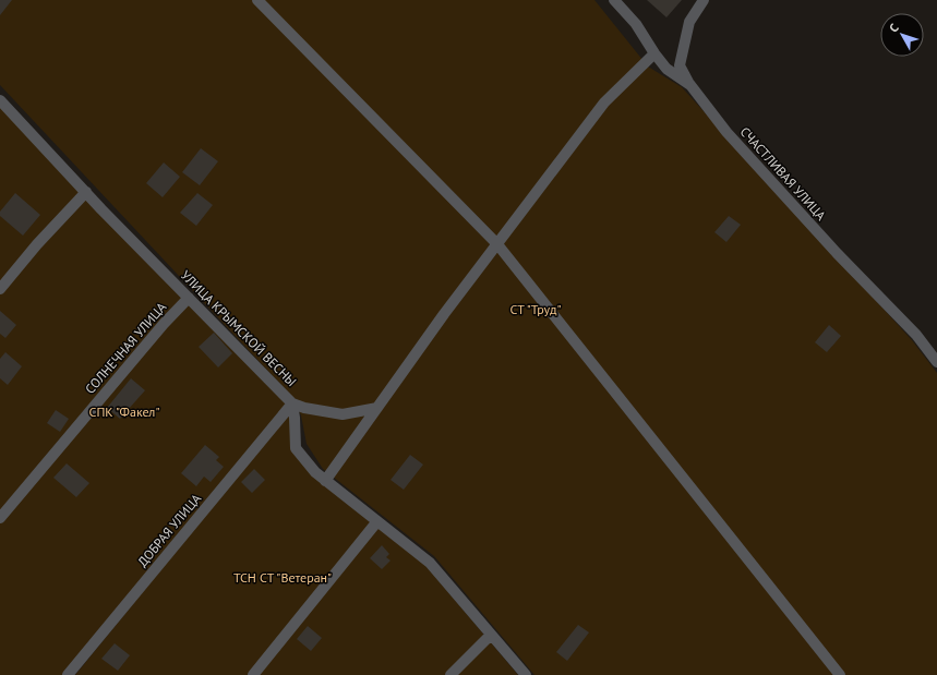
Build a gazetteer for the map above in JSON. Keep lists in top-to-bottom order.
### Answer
{
  "streets": {
    "street": [
      "СЧАСТЛИВАЯ УЛИЦА",
      "УЛИЦА КРЫМСКОЙ ВЕСНЫ",
      "СОЛНЕЧНАЯ УЛИЦА",
      "ДОБРАЯ УЛИЦА"
    ]
  },
  "crossings": [
    ["УЛИЦА КРЫМСКОЙ ВЕСНЫ", "СОЛНЕЧНАЯ УЛИЦА"],
    ["УЛИЦА КРЫМСКОЙ ВЕСНЫ", "ДОБРАЯ УЛИЦА"]
  ],
  "parks": ["СТ \"Труд\"", "СПК \"Факел\"", "ТСН СТ \"Ветеран\""],
  "north": "top left"
}
